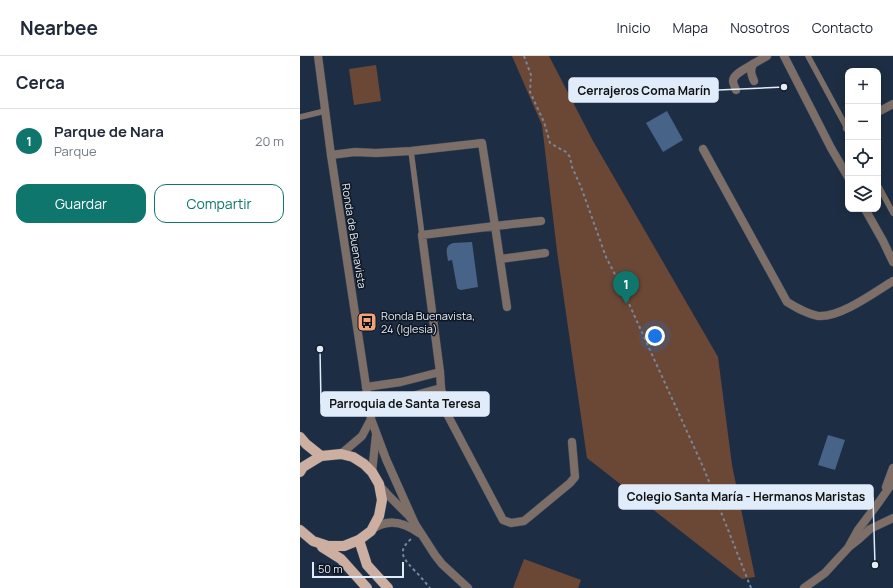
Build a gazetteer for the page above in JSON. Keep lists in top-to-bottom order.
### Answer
{
  "streets": {
    "street": ["Ronda de Buenavista"]
  },
  "places": {
    "other": ["Cerrajeros Coma Marín", "Parroquia de Santa Teresa", "Colegio Santa María - Hermanos Maristas"],
    "bus stop": ["Ronda Buenavista, 24 (Iglesia)"]
  },
  "scale_bar": "50 m",
  "page": {
    "header": "Nearbee",
    "nav": [
      "Inicio",
      "Mapa",
      "Nosotros",
      "Contacto"
    ],
    "heading": "Cerca",
    "map_buttons": ["+", "−"],
    "list": [
      {
        "mark": "1",
        "name": "Parque de Nara",
        "note": "Parque",
        "value": "20 m"
      }
    ],
    "buttons": ["Guardar", "Compartir"],
    "pins": "1",
    "scale": "50 m"
  }
}
